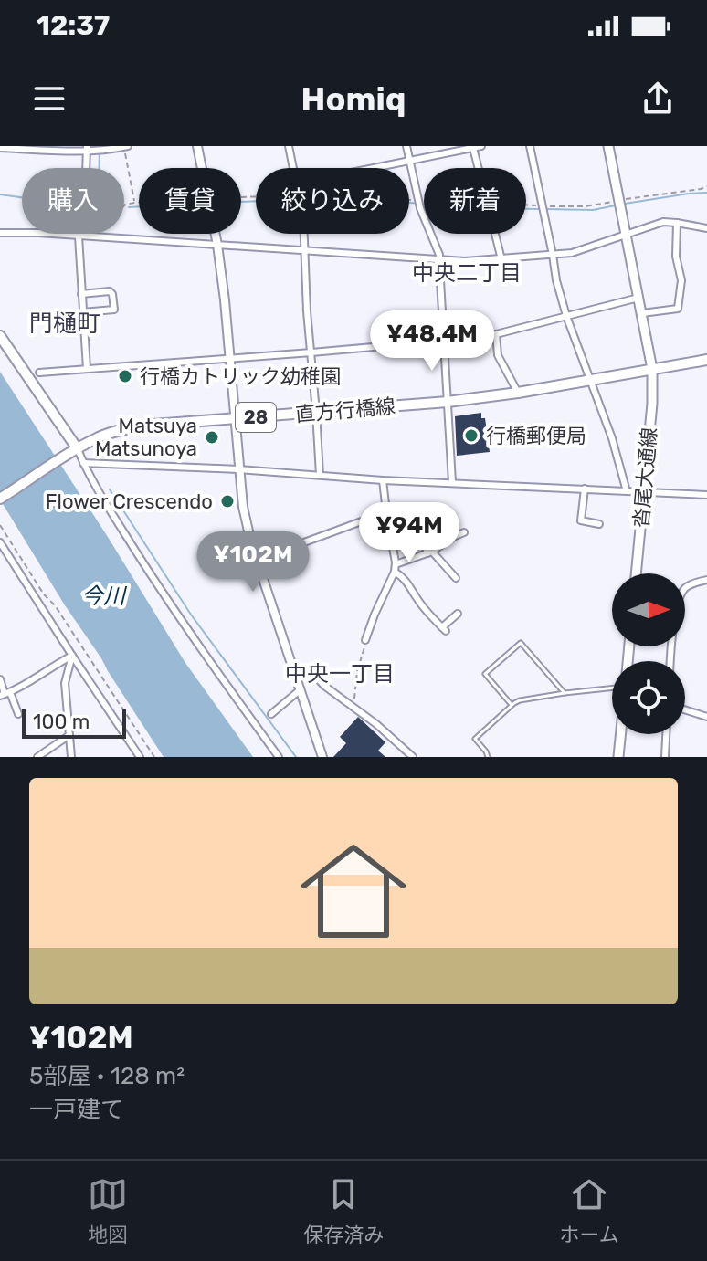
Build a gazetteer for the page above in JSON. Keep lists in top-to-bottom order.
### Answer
{
  "streets": {
    "main road": ["直方行橋線", "28", "沓尾大通線"]
  },
  "crossings": [
    ["直方行橋線", "沓尾大通線"]
  ],
  "districts": ["中央二丁目", "門樋町", "中央一丁目"],
  "water": ["今川"],
  "places": [
    "行橋カトリック幼稚園",
    "行橋郵便局",
    "Matsuya Matsunoya",
    "Flower Crescendo"
  ],
  "scale_bar": "100 m",
  "north": "right",
  "page": {
    "status": "12:37",
    "header": "Homiq",
    "chip": [
      "購入",
      "賃貸",
      "絞り込み",
      "新着"
    ],
    "price": ["¥48.4M", "¥94M", "¥102M"],
    "scale": "100 m",
    "list": [
      {
        "name": "¥102M",
        "note": "5部屋 · 128 m² · 一戸建て"
      }
    ],
    "tabs": ["地図", "保存済み", "ホーム"]
  }
}
